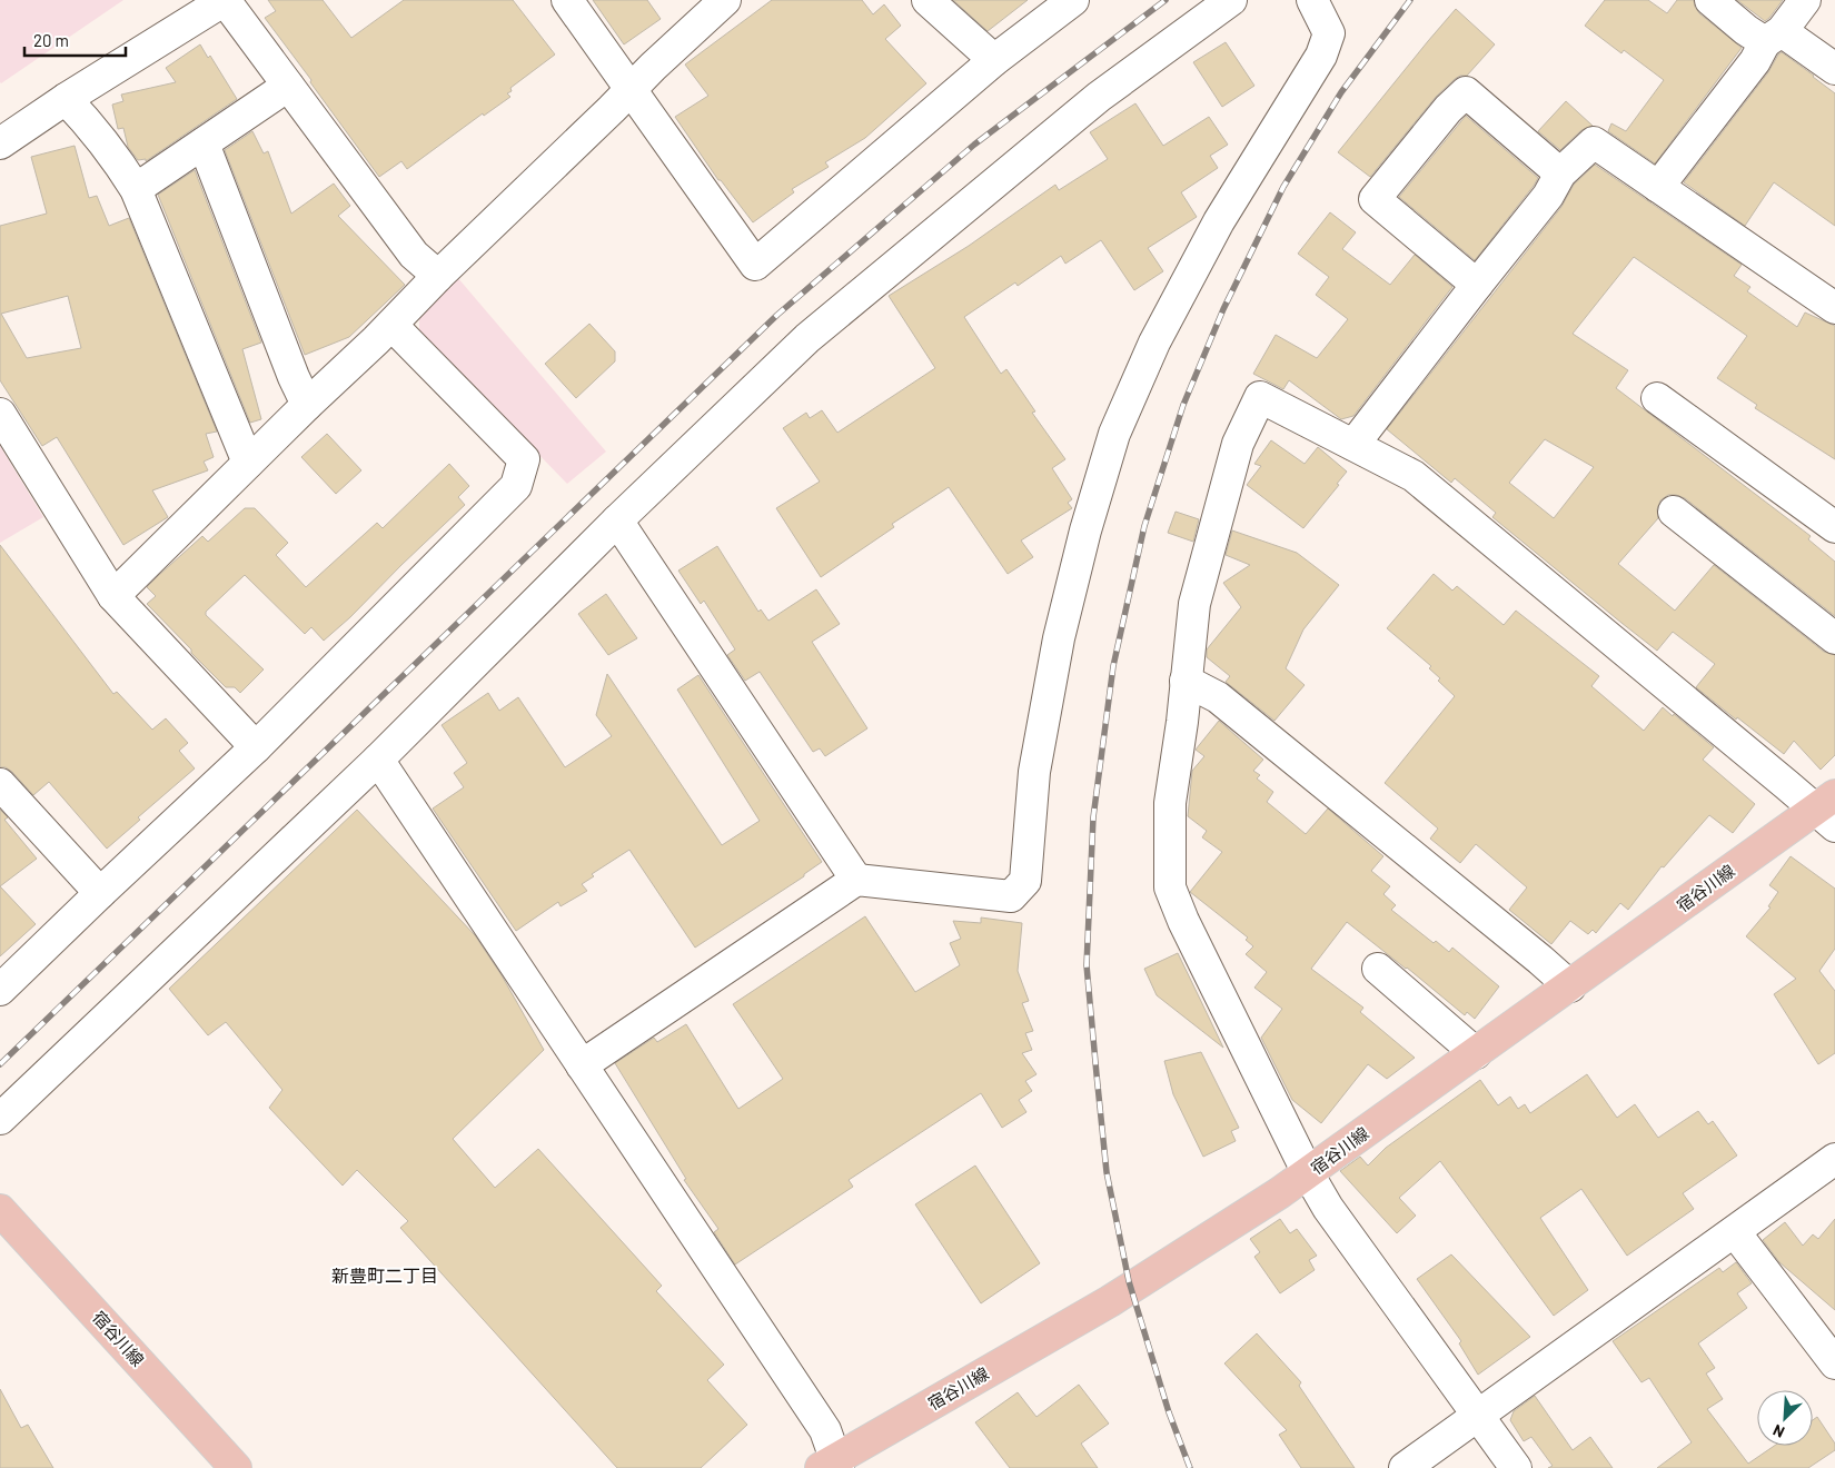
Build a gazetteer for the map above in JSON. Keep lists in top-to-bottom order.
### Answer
{
  "streets": {
    "main road": ["宿谷川線"]
  },
  "districts": ["新豊町二丁目"],
  "scale_bar": "20 m",
  "north": "bottom left"
}
